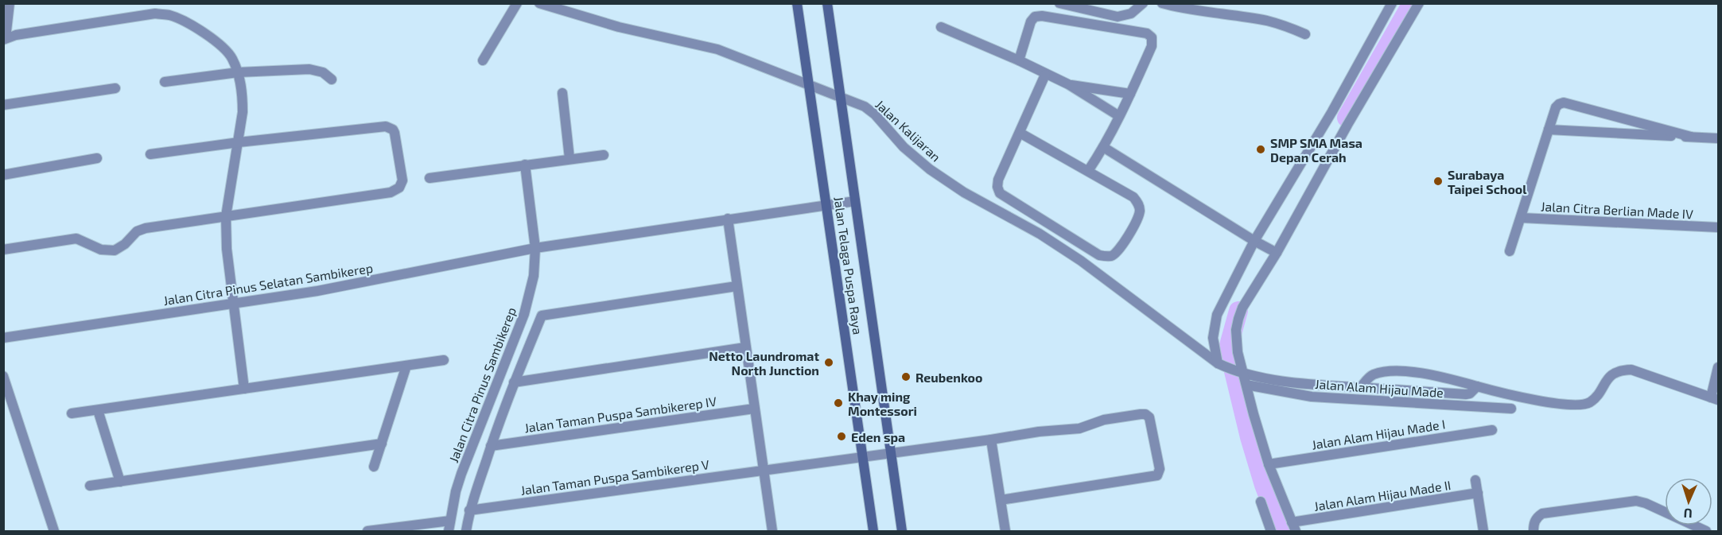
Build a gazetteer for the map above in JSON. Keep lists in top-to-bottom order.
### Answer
{
  "streets": {
    "main road": ["Jalan Telaga Puspa Raya"],
    "street": [
      "Jalan Kalijaran",
      "Jalan Citra Berlian Made IV",
      "Jalan Citra Pinus Selatan Sambikerep",
      "Jalan Citra Pinus Sambikerep",
      "Jalan Alam Hijau Made",
      "Jalan Taman Puspa Sambikerep IV",
      "Jalan Alam Hijau Made I",
      "Jalan Taman Puspa Sambikerep V",
      "Jalan Alam Hijau Made II"
    ]
  },
  "crossings": [
    ["Jalan Kalijaran", "Jalan Telaga Puspa Raya"],
    ["Jalan Telaga Puspa Raya", "Jalan Citra Pinus Selatan Sambikerep"],
    ["Jalan Telaga Puspa Raya", "Jalan Taman Puspa Sambikerep V"],
    ["Jalan Citra Pinus Selatan Sambikerep", "Jalan Citra Pinus Sambikerep"]
  ],
  "places": [
    "SMP SMA Masa Depan Cerah",
    "Surabaya Taipei School",
    "Netto Laundromat North Junction",
    "Reubenkoo",
    "Khay ming Montessori",
    "Eden spa"
  ],
  "north": "bottom"
}
